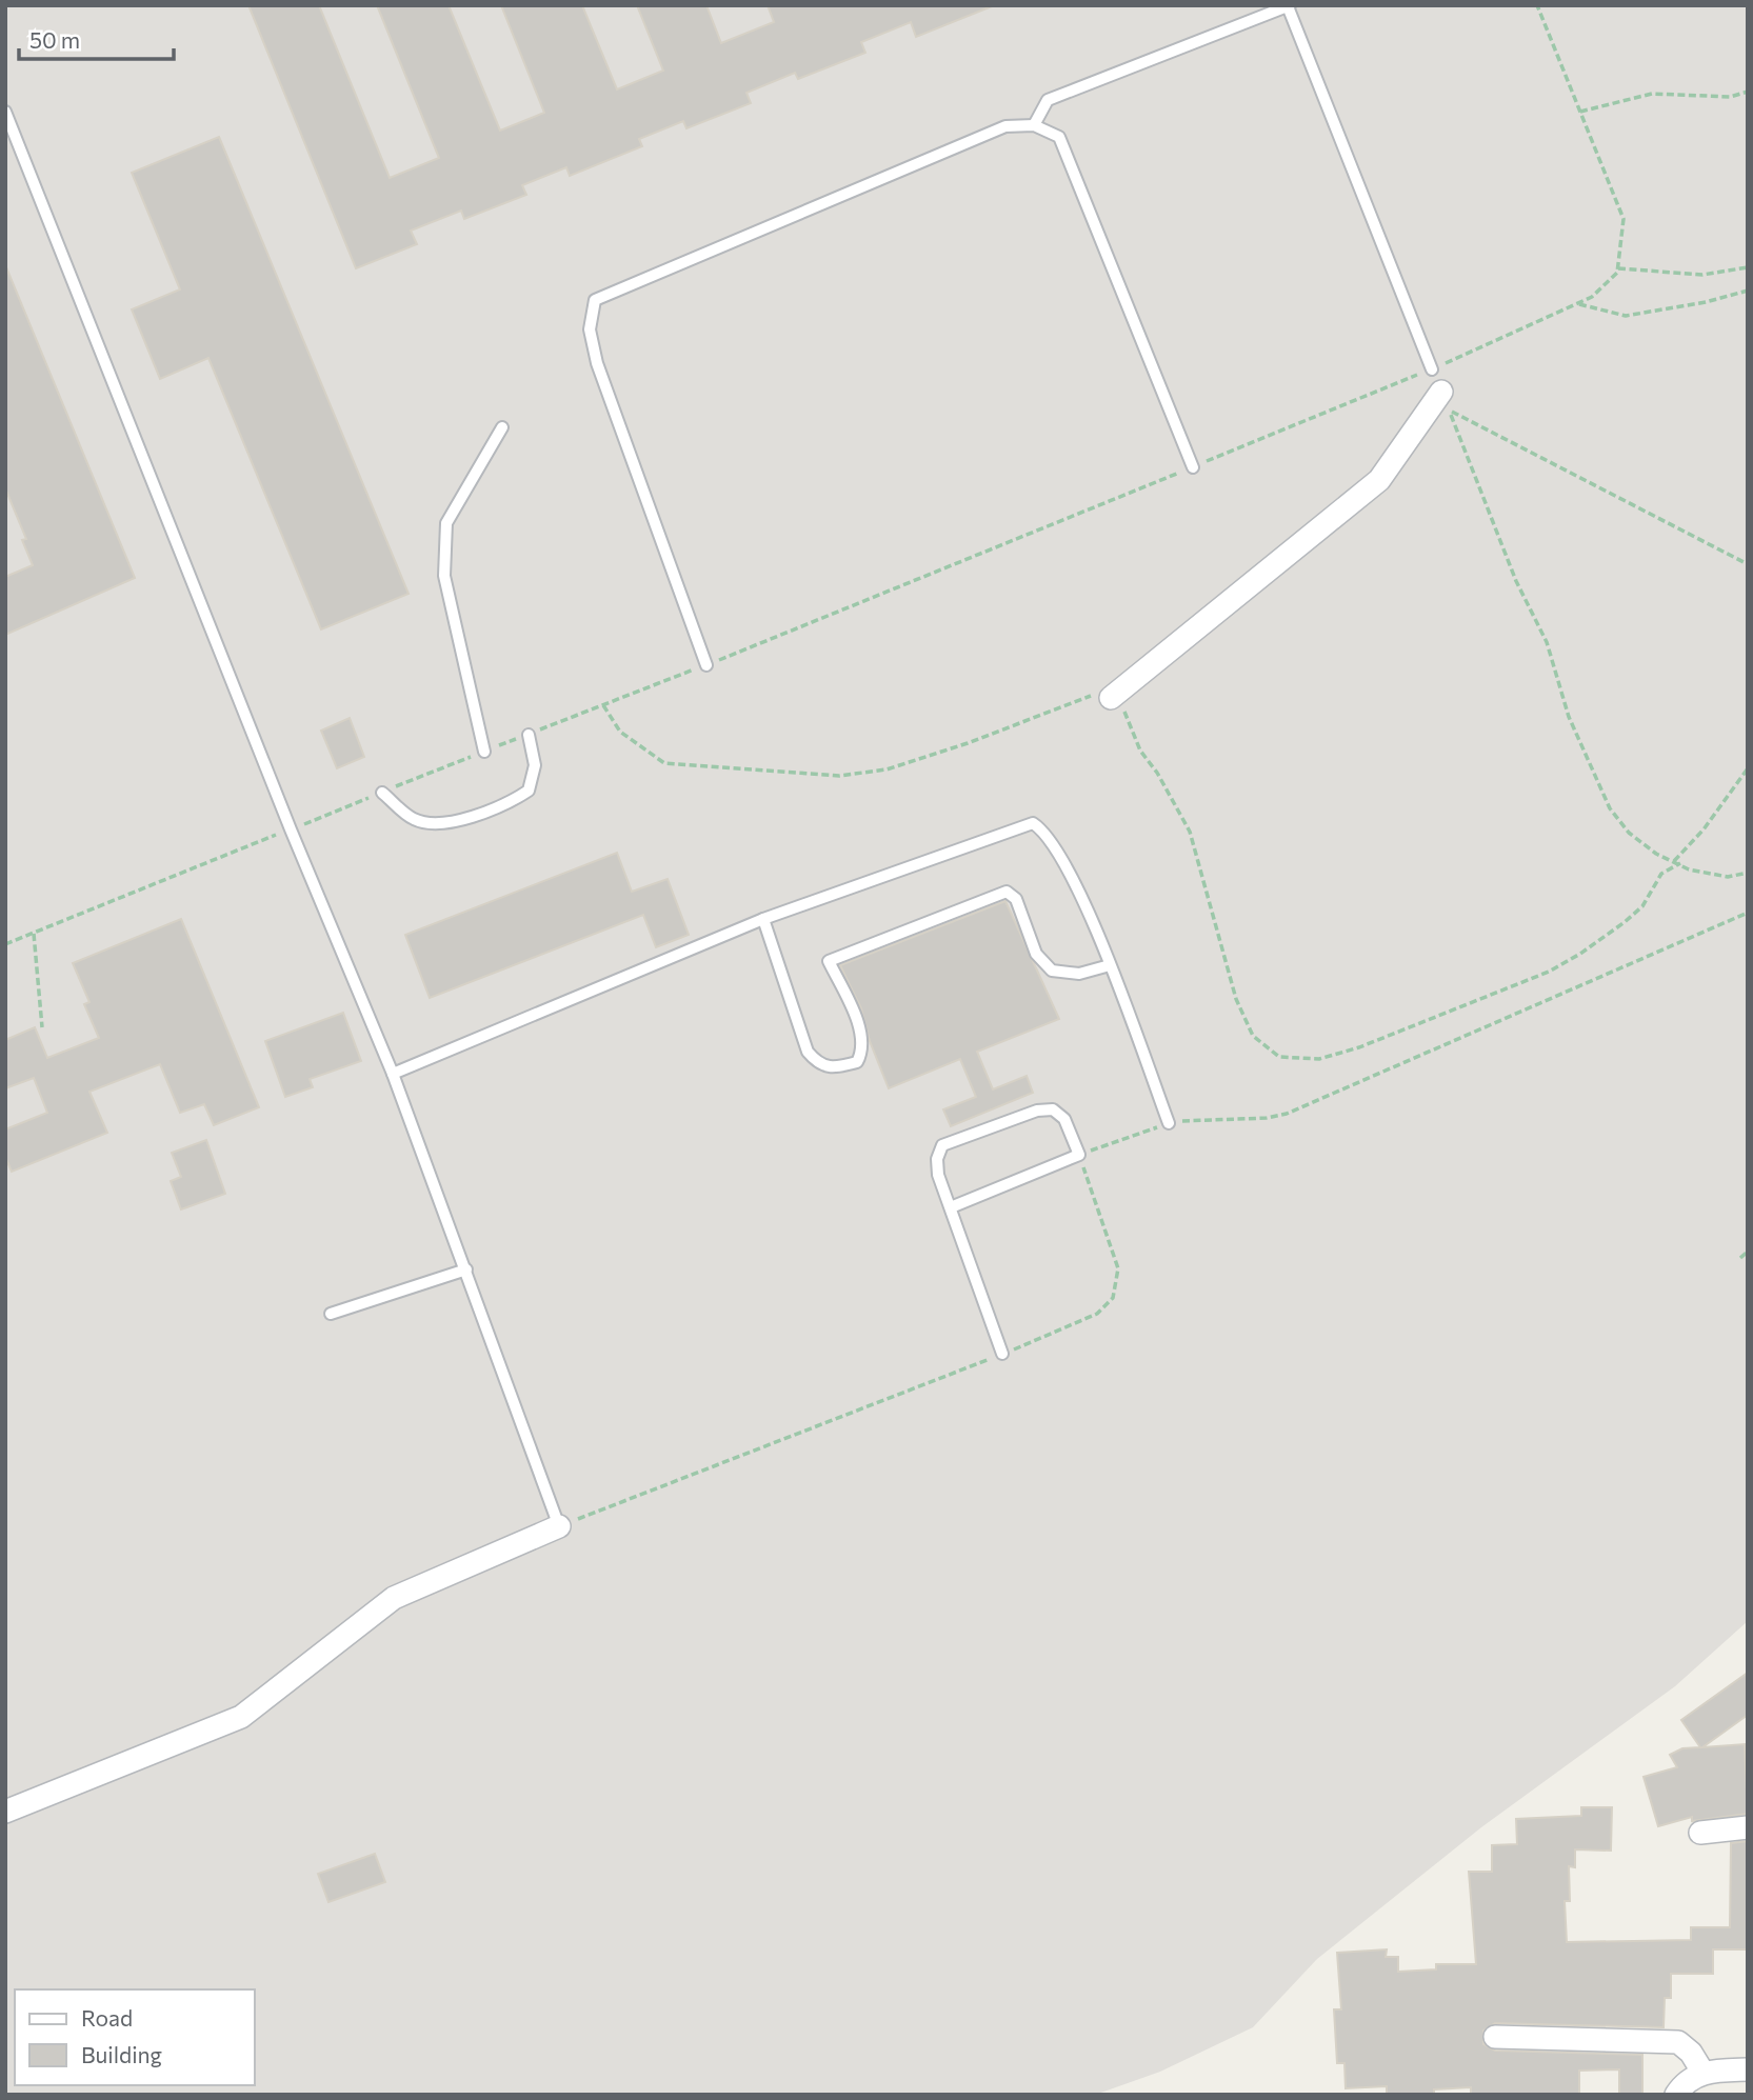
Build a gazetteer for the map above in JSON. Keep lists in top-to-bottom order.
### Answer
{
  "legend": ["Road", "Building"],
  "scale_bar": "50 m"
}
